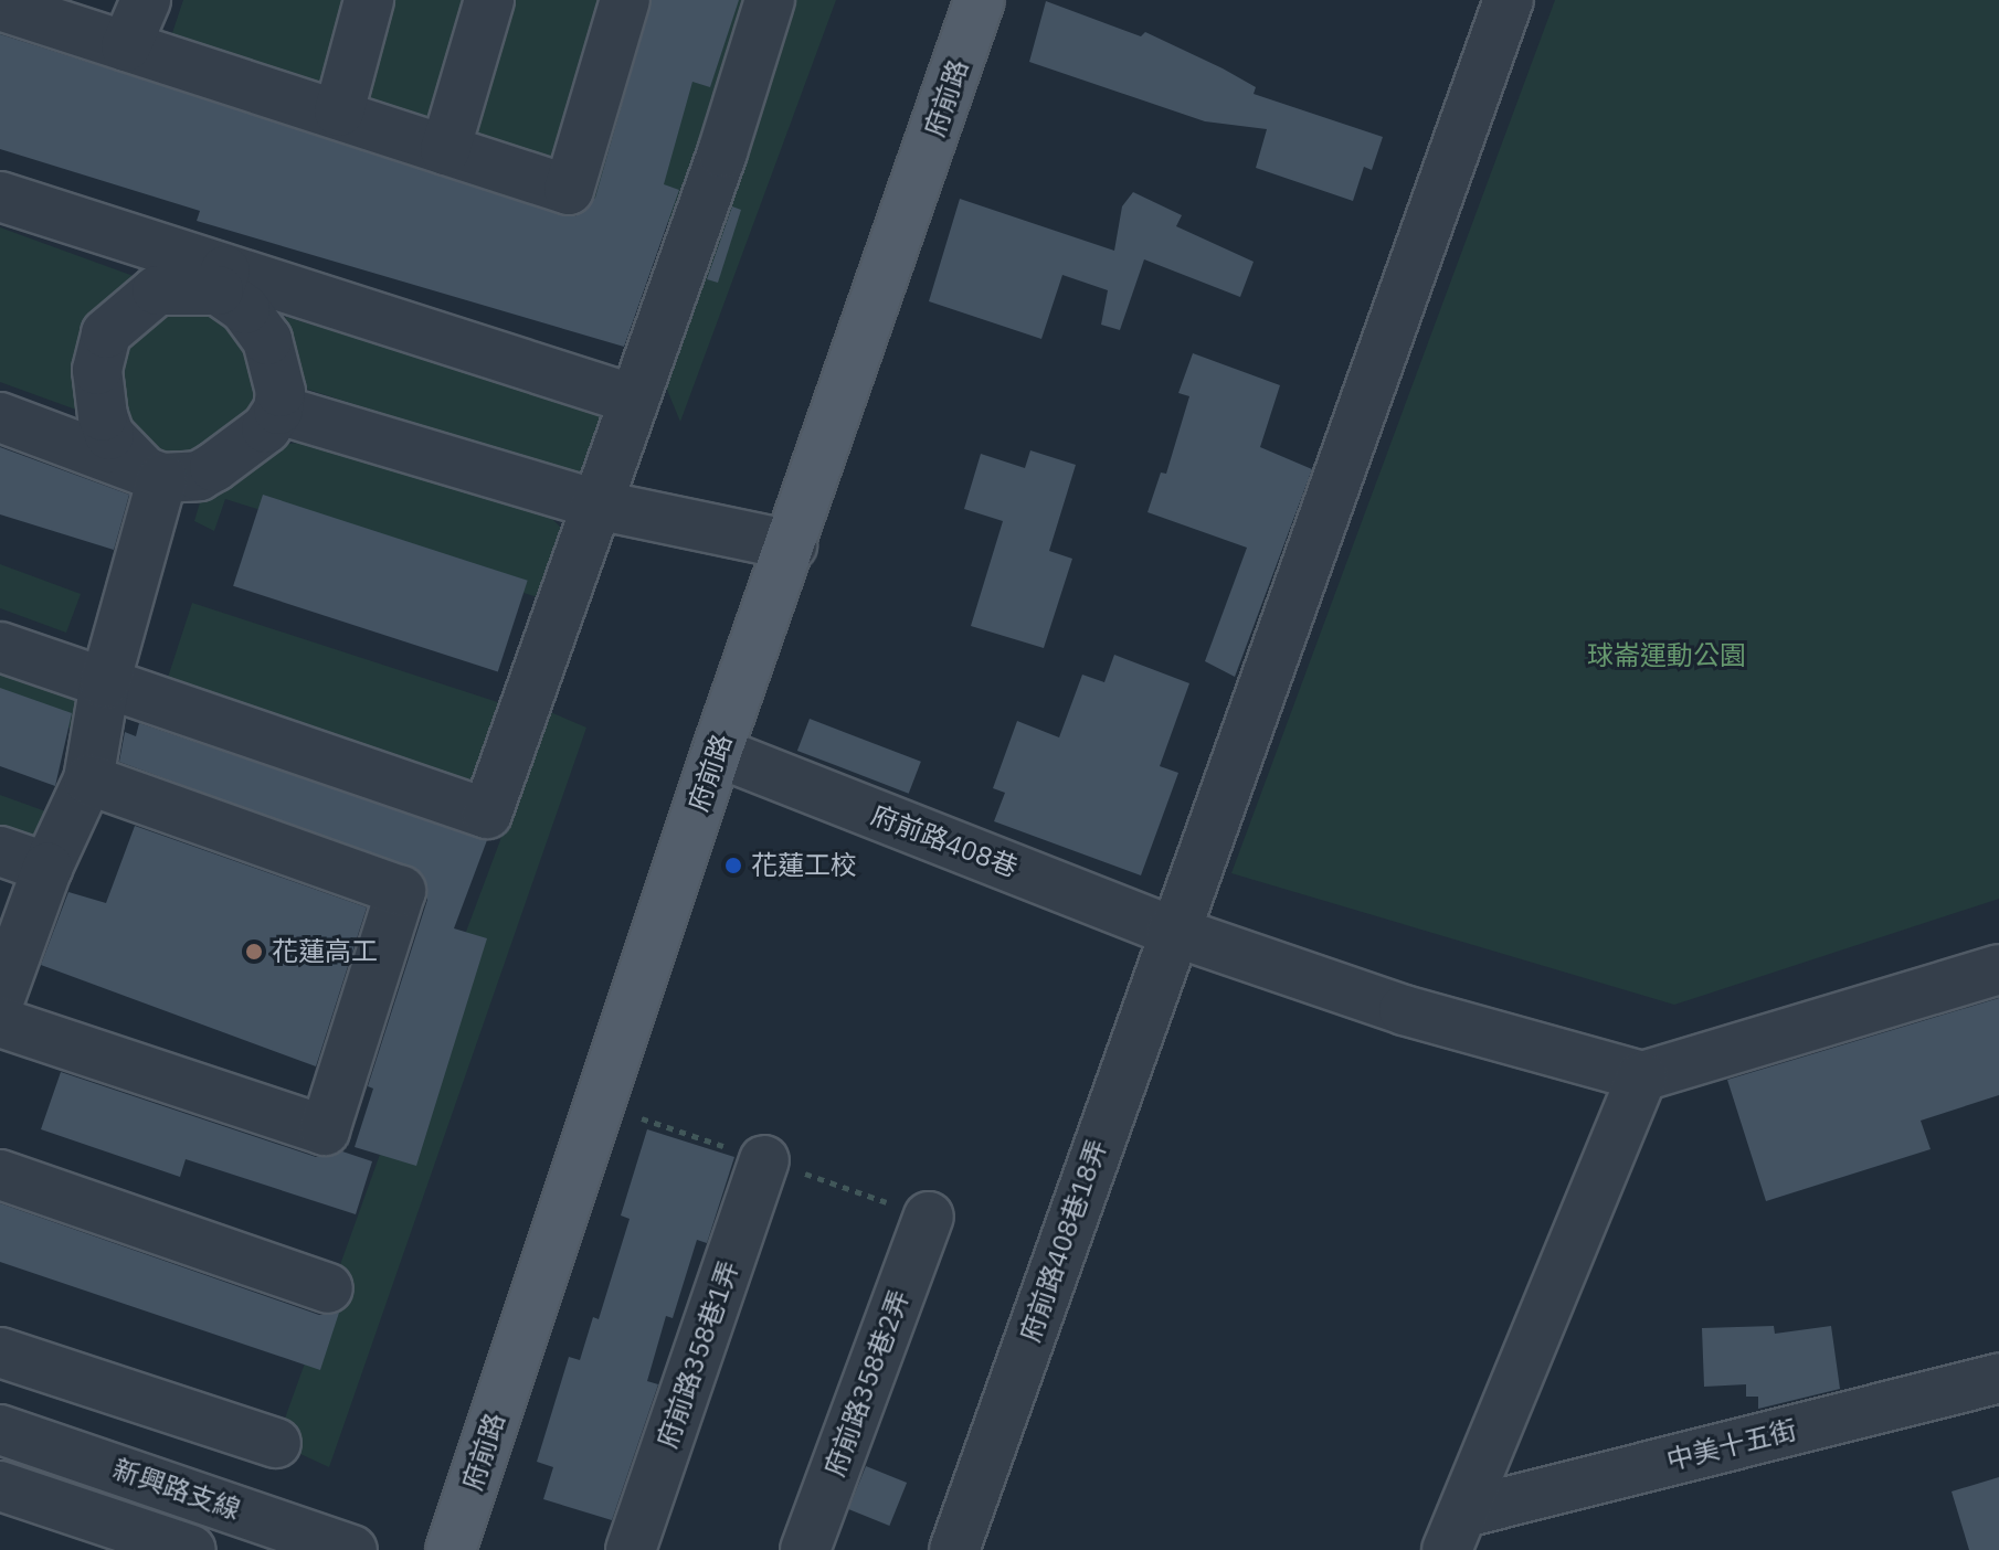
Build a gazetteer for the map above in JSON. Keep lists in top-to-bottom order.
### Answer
{
  "streets": {
    "main road": ["府前路"],
    "street": [
      "府前路408巷",
      "府前路408巷18弄",
      "府前路358巷1弄",
      "府前路358巷2弄",
      "中美十五街",
      "新興路支線"
    ]
  },
  "crossings": [
    ["府前路", "府前路408巷"],
    ["府前路408巷", "府前路408巷18弄"]
  ],
  "parks": ["球崙運動公園"],
  "places": ["花蓮工校", "花蓮高工"]
}
